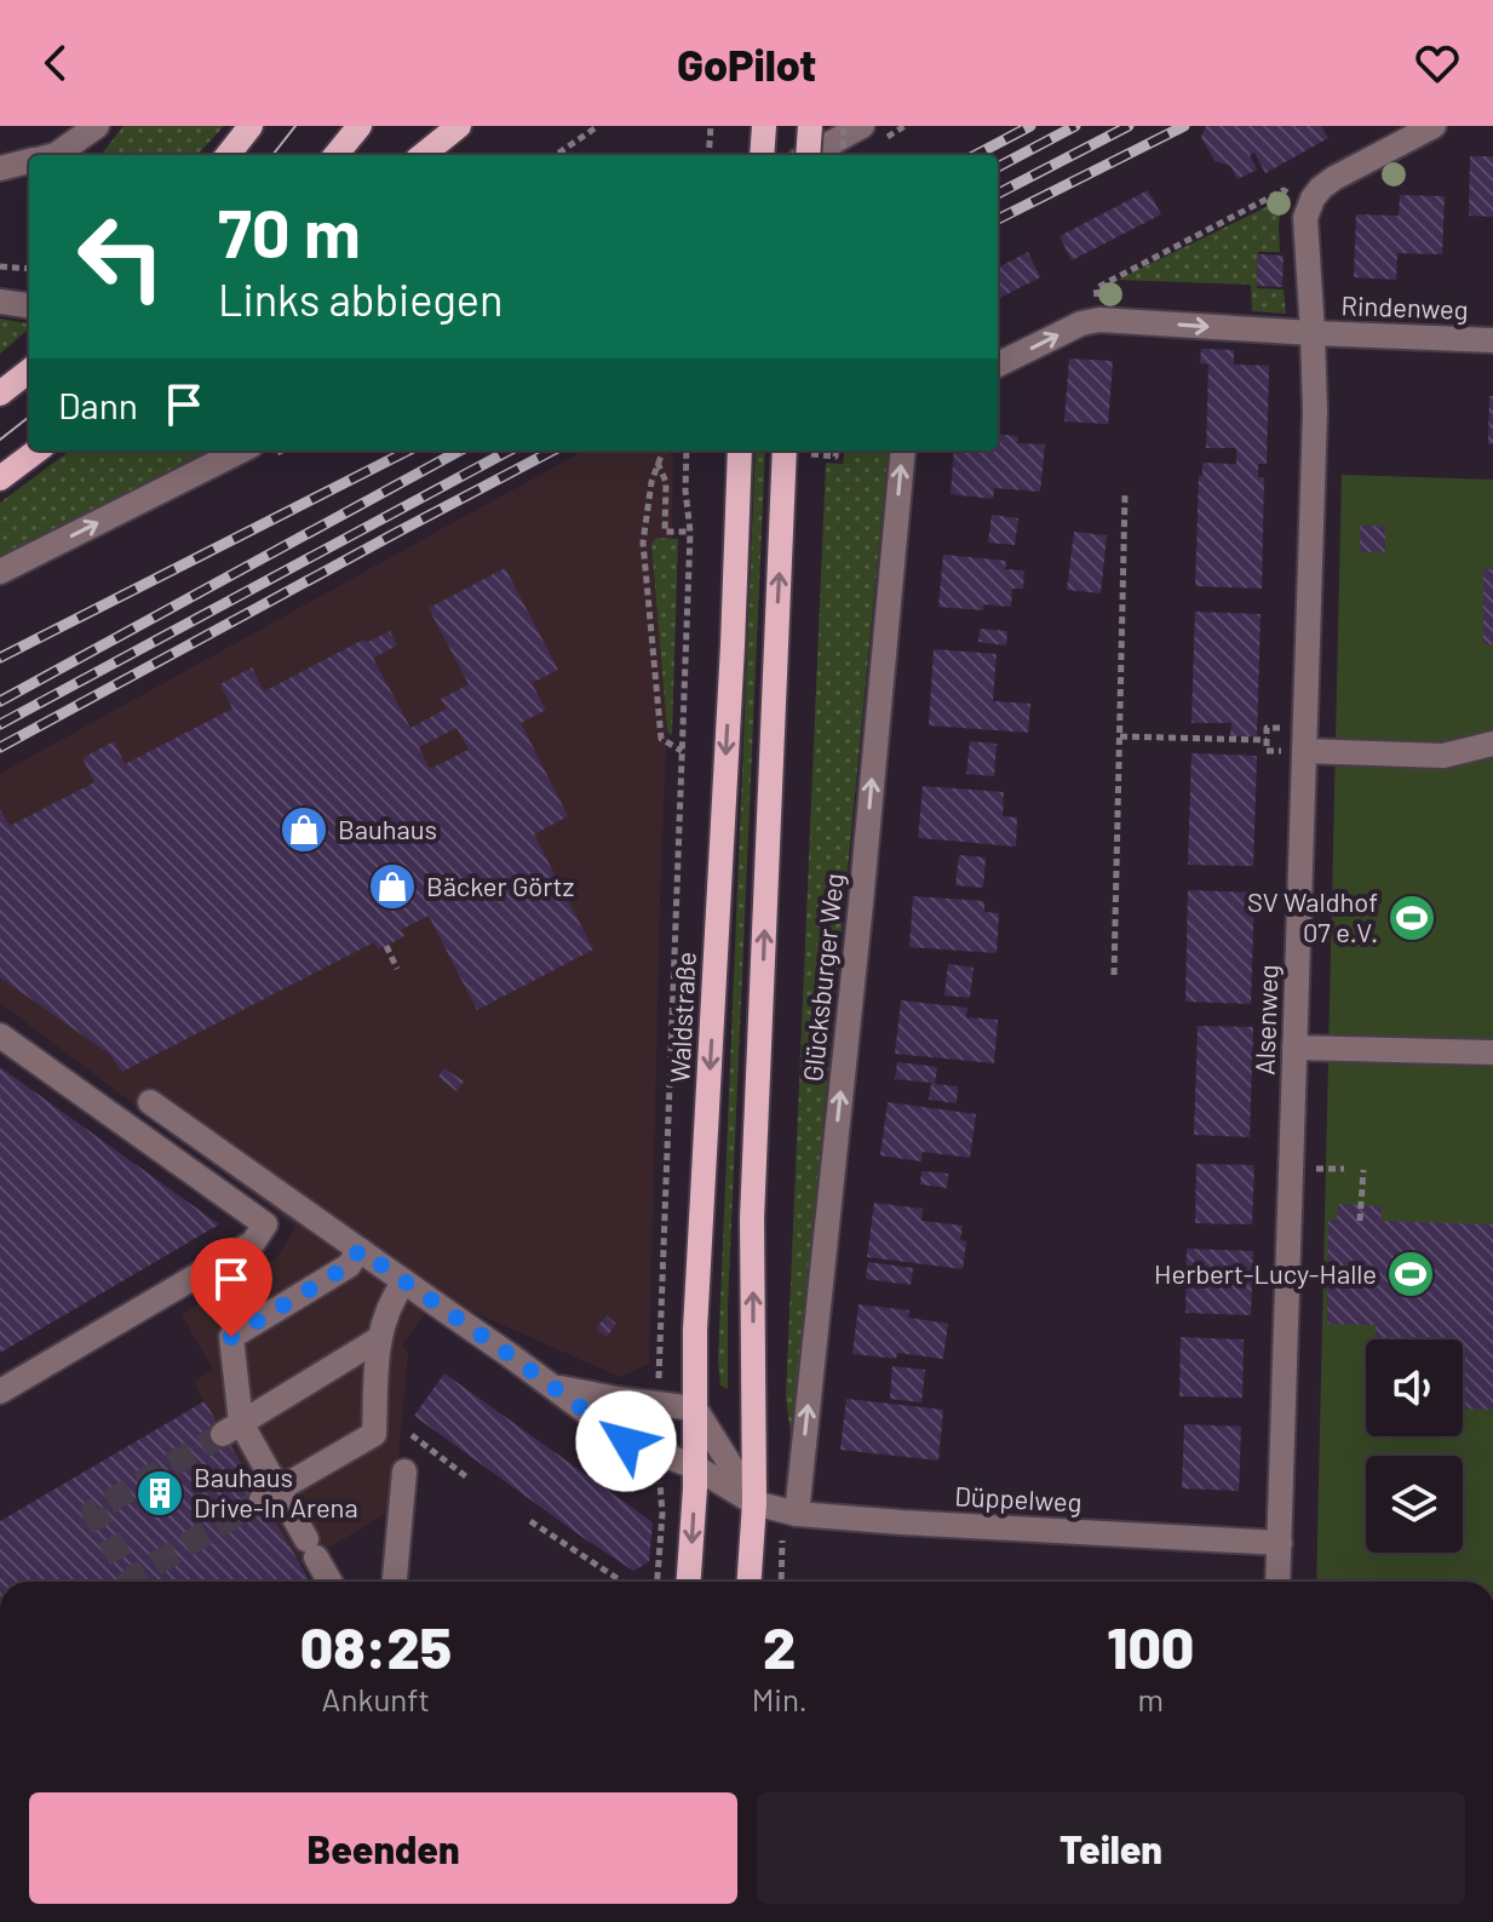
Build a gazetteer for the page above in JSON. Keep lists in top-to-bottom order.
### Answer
{
  "streets": {
    "main road": ["Waldstraße"],
    "street": [
      "Rindenweg",
      "Glücksburger Weg",
      "Alsenweg",
      "Düppelweg"
    ]
  },
  "crossings": [
    ["Rindenweg", "Alsenweg"],
    ["Glücksburger Weg", "Düppelweg"],
    ["Waldstraße", "Düppelweg"],
    ["Alsenweg", "Düppelweg"]
  ],
  "one_way": ["Glücksburger Weg"],
  "places": {
    "shop": ["Bauhaus", "Bäcker Görtz"],
    "sports": ["SV Waldhof 07 e.V.", "Herbert-Lucy-Halle"],
    "building": ["Bauhaus Drive-In Arena"]
  },
  "page": {
    "header": "GoPilot",
    "turn": ["70 m", "Links abbiegen"],
    "then": "Dann",
    "eta": [
      "08:25",
      "Ankunft",
      "2",
      "Min.",
      "100",
      "m"
    ],
    "buttons": ["Beenden", "Teilen"]
  }
}
